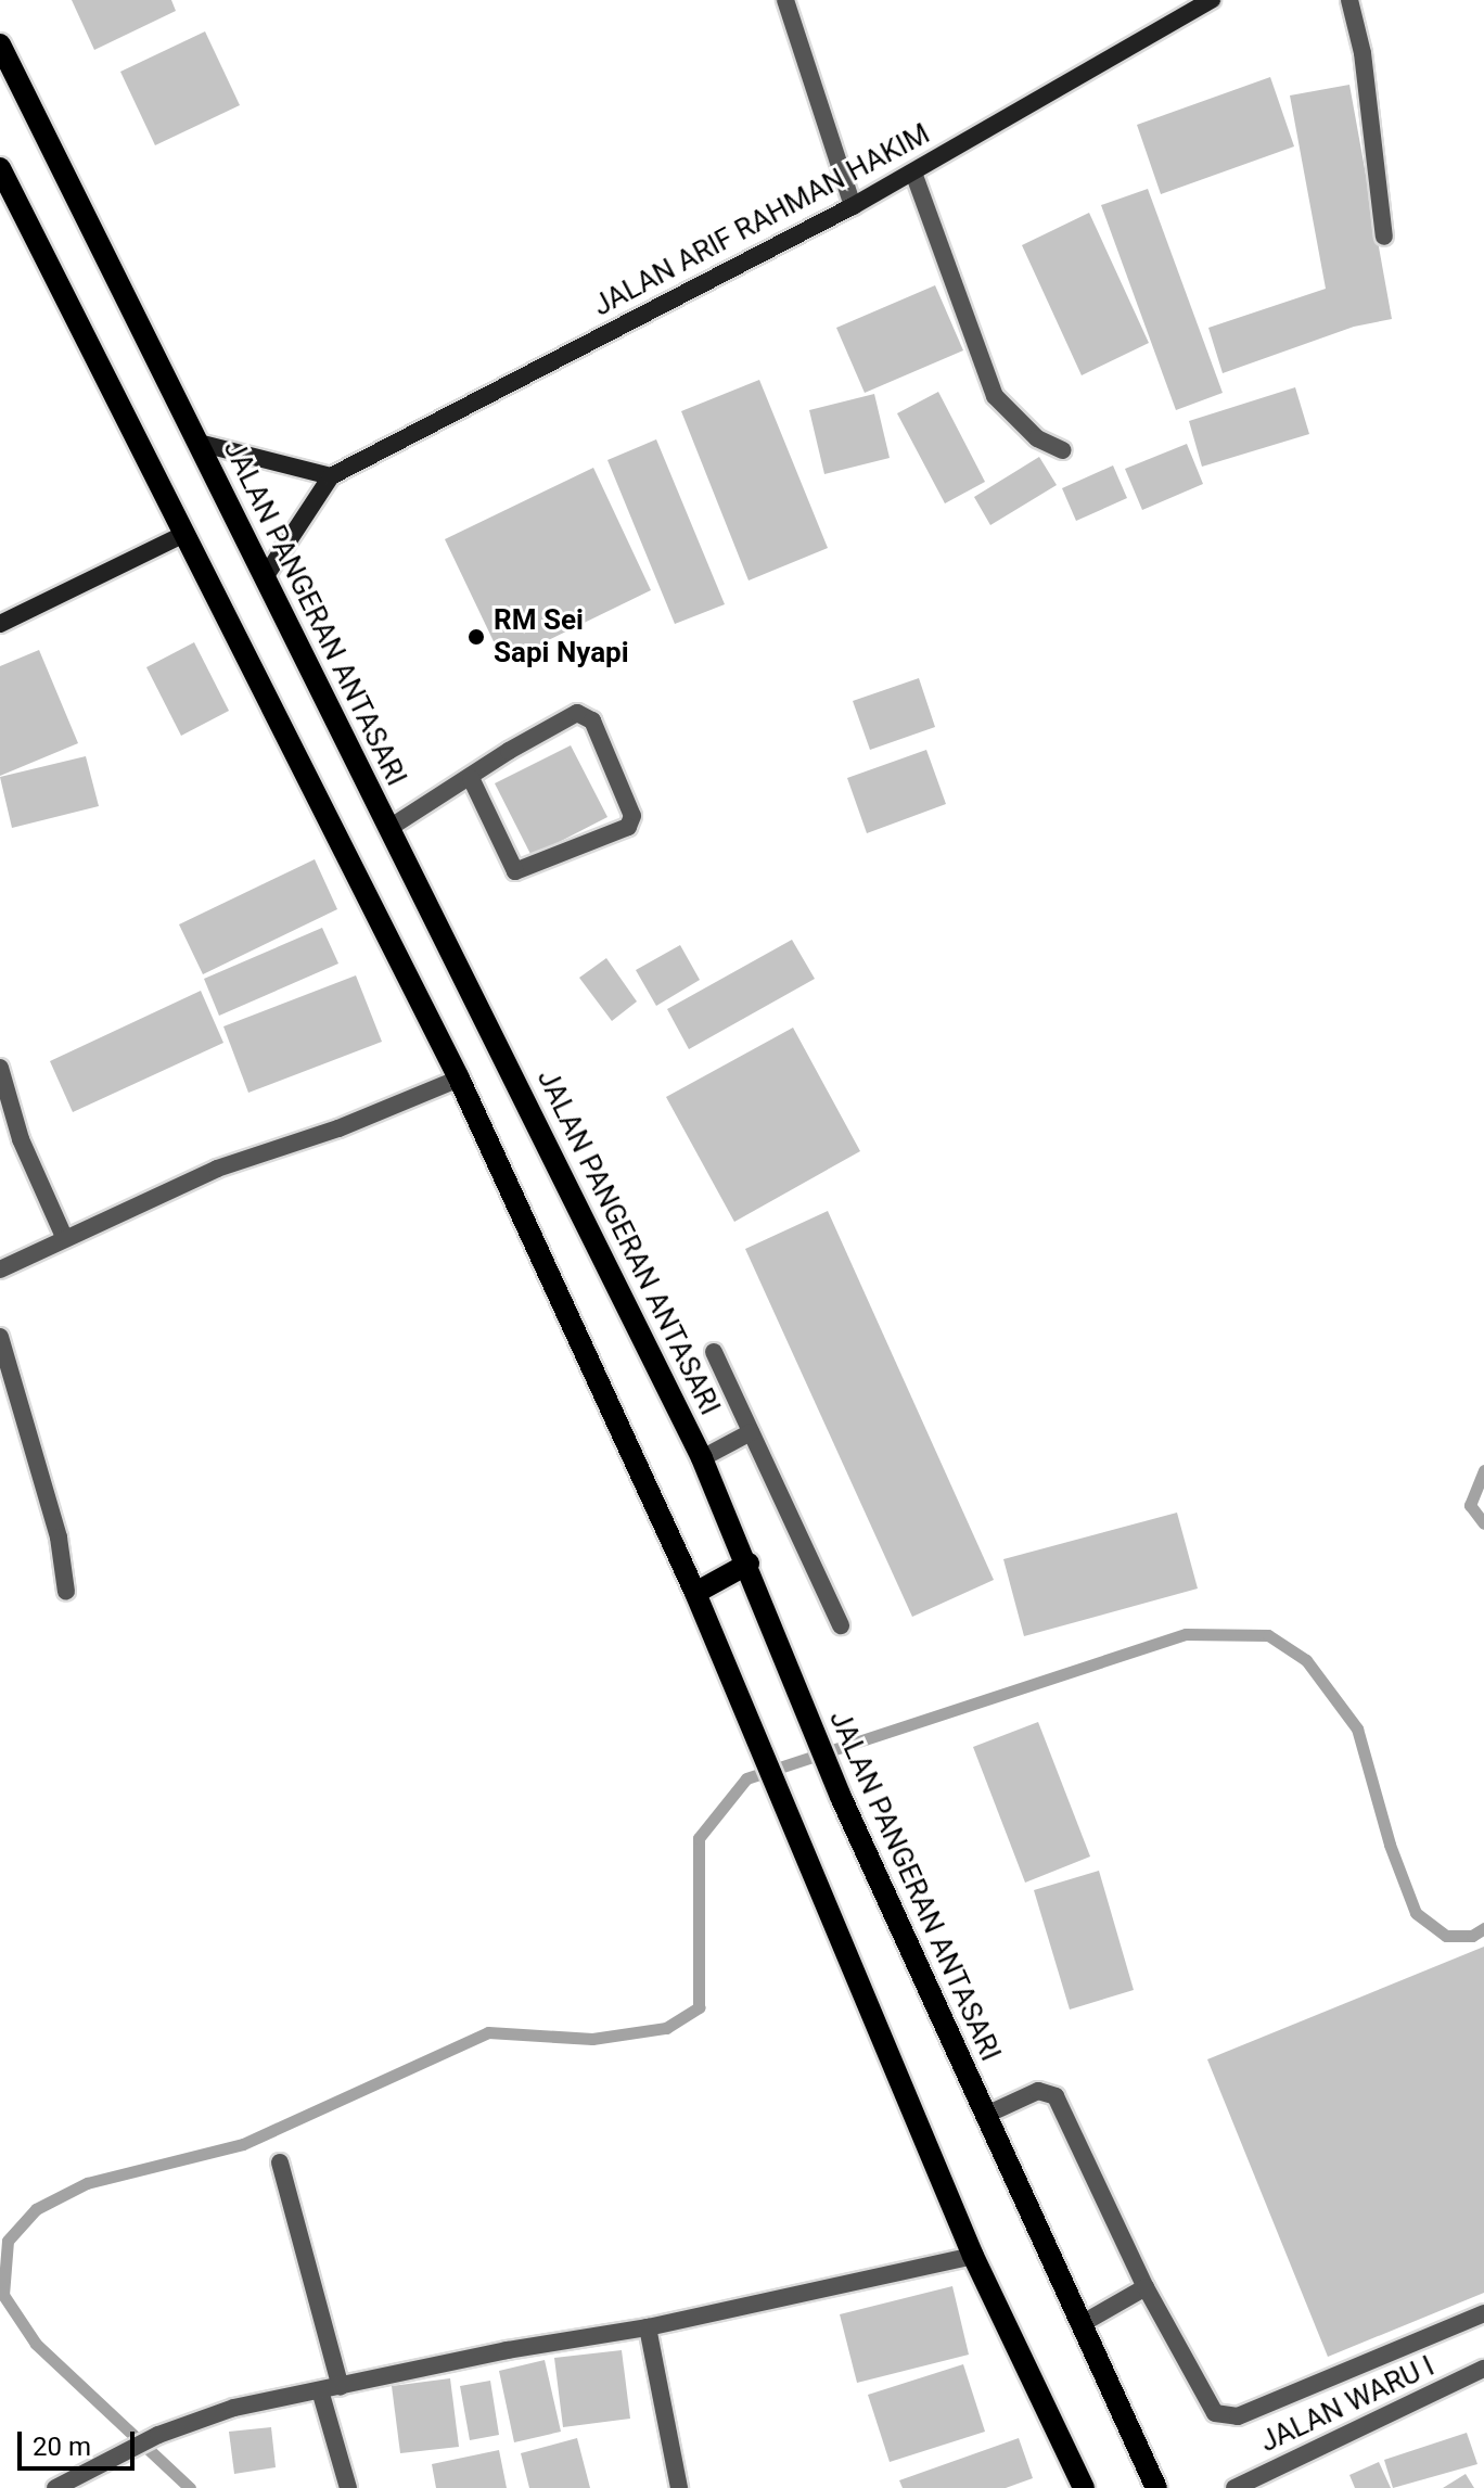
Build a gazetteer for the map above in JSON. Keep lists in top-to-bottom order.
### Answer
{
  "streets": {
    "main road": ["JALAN PANGERAN ANTASARI"],
    "street": ["JALAN ARIF RAHMAN HAKIM", "JALAN WARU I"]
  },
  "crossings": [
    ["JALAN ARIF RAHMAN HAKIM", "JALAN PANGERAN ANTASARI"]
  ],
  "places": ["RM Sei Sapi Nyapi"],
  "scale_bar": "20 m"
}
